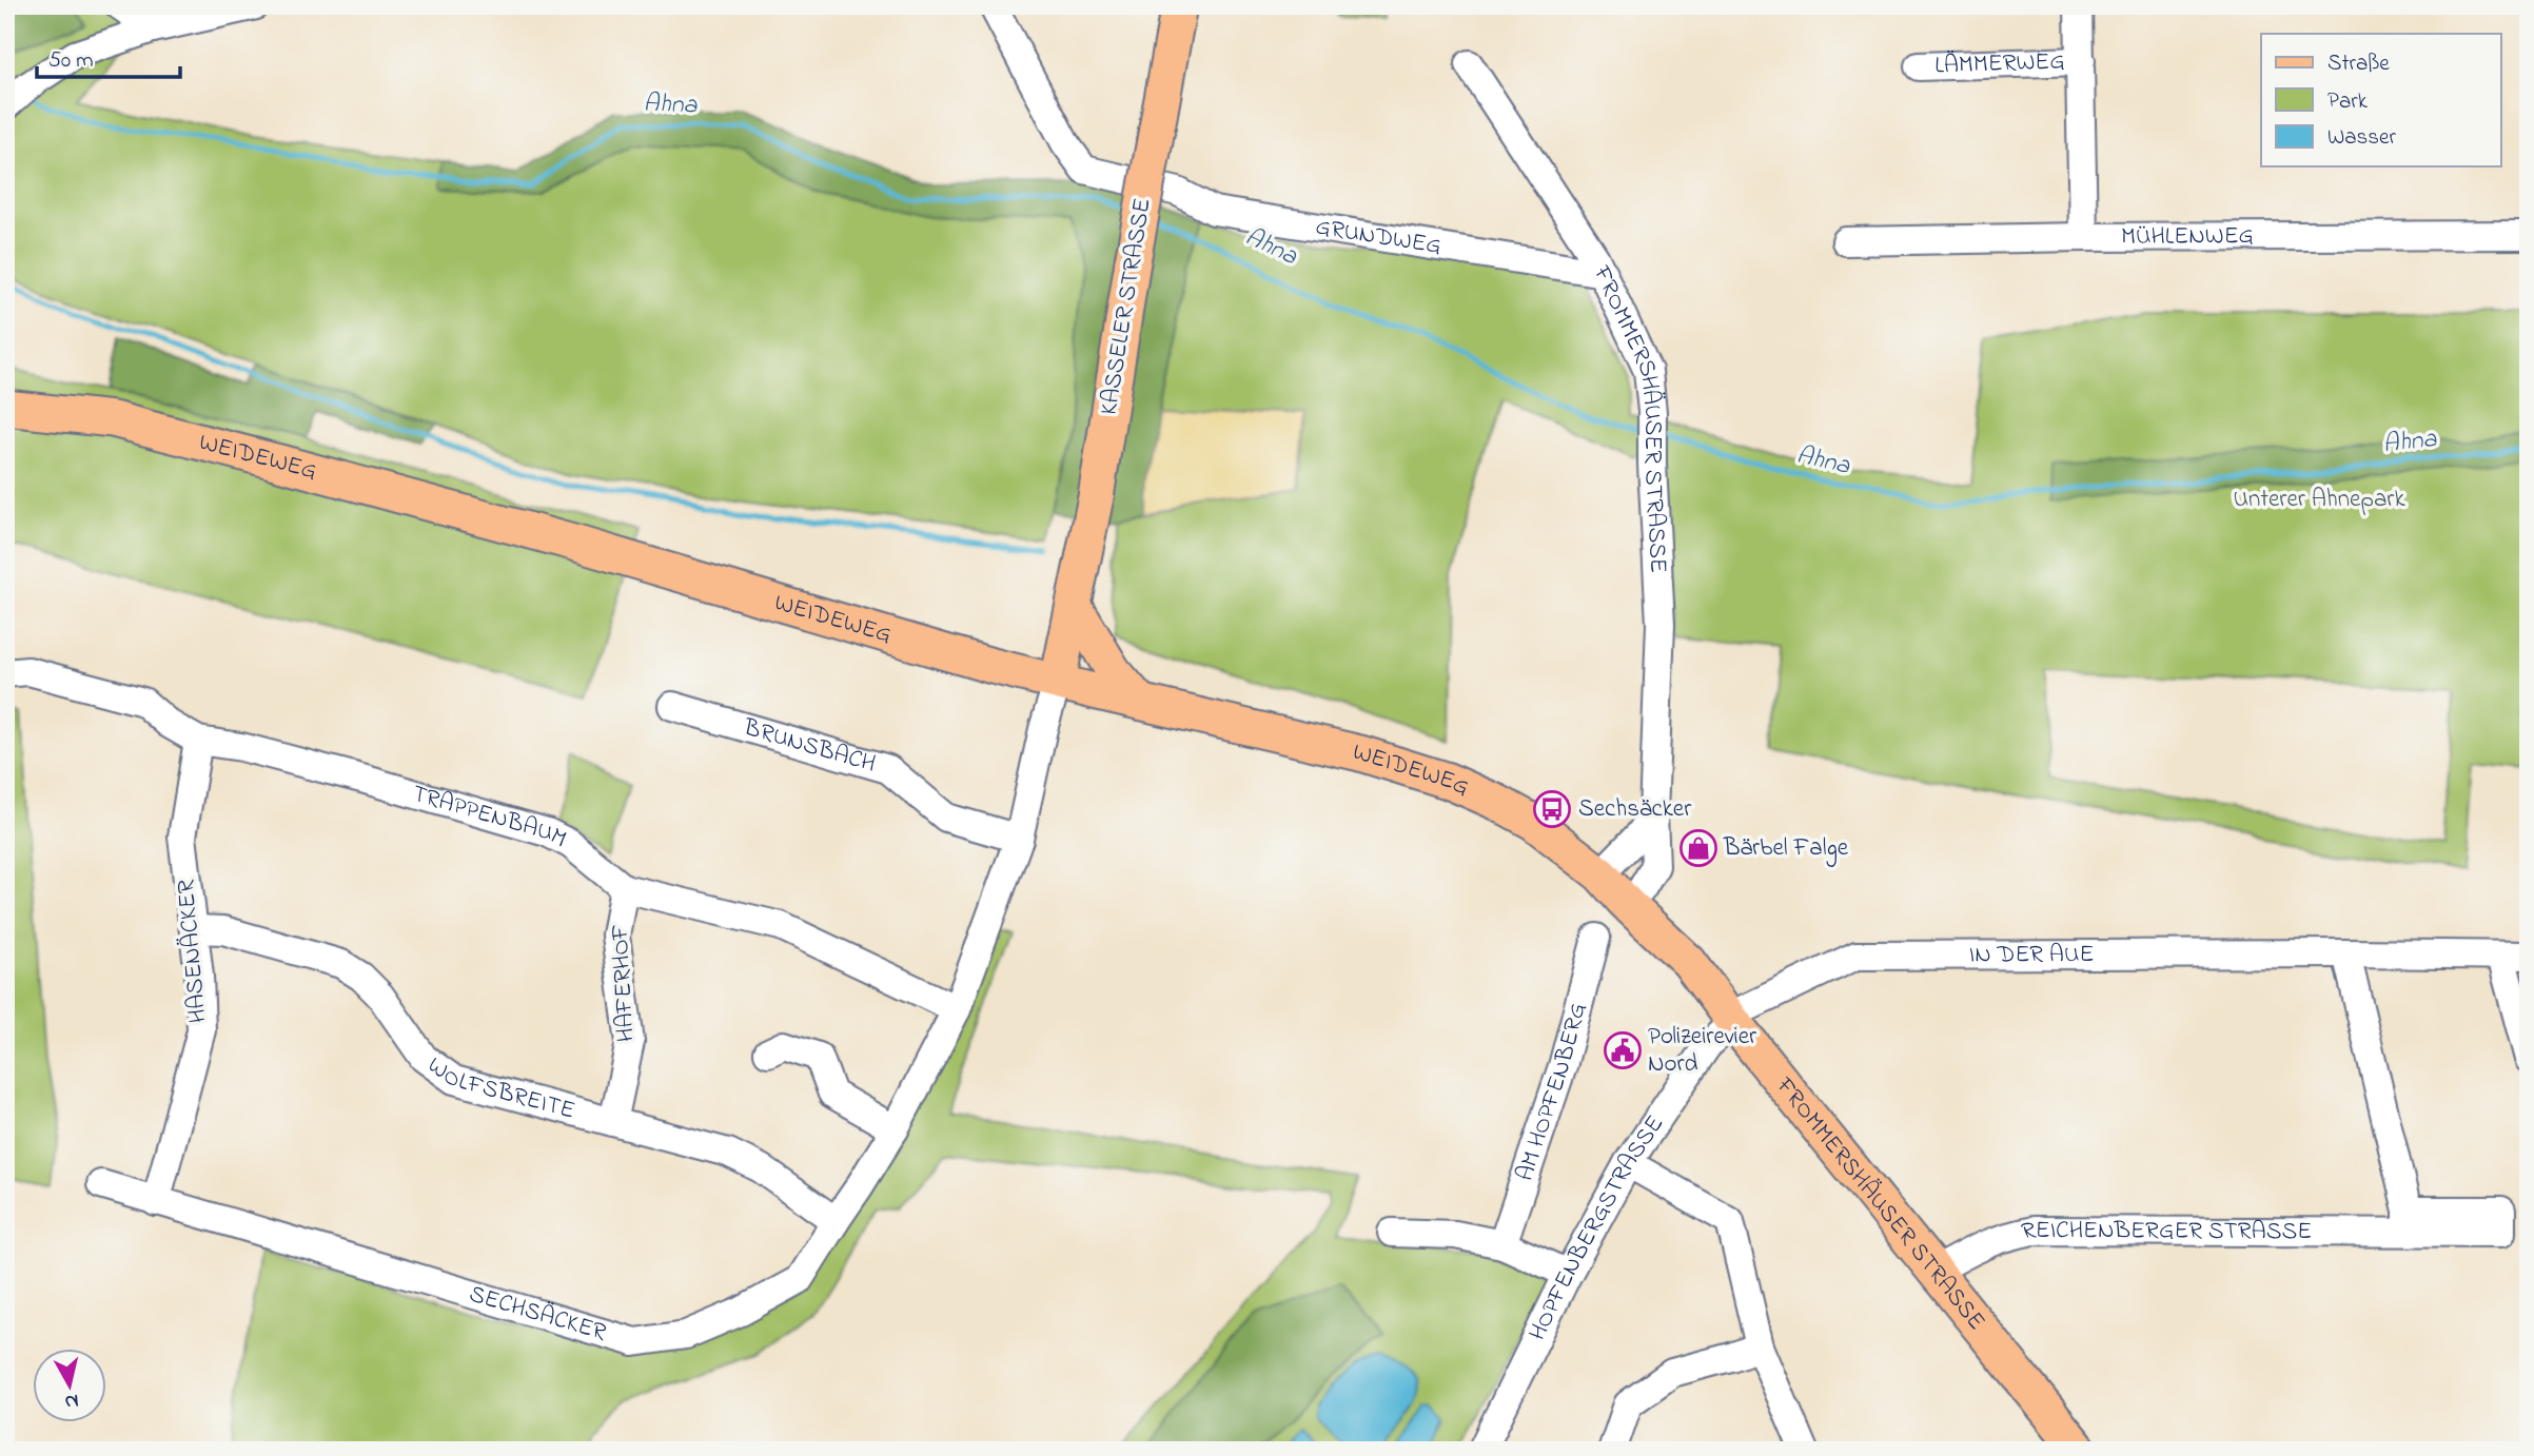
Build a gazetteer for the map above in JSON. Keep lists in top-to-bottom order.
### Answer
{
  "streets": {
    "main road": ["KASSELER STRASSE", "FROMMERSHÄUSER STRASSE", "WEIDEWEG"],
    "street": [
      "LÄMMERWEG",
      "GRUNDWEG",
      "MÜHLENWEG",
      "BRUNSBACH",
      "TRAPPENBAUM",
      "HASENÄCKER",
      "IN DER AUE",
      "HAFERHOF",
      "WOLFSBREITE",
      "AM HOPFENBERG",
      "HOPFENBERGSTRASSE",
      "REICHENBERGER STRASSE",
      "SECHSÄCKER"
    ]
  },
  "crossings": [
    ["GRUNDWEG", "FROMMERSHÄUSER STRASSE"],
    ["KASSELER STRASSE", "WEIDEWEG"],
    ["KASSELER STRASSE", "SECHSÄCKER"],
    ["FROMMERSHÄUSER STRASSE", "WEIDEWEG"],
    ["FROMMERSHÄUSER STRASSE", "IN DER AUE"],
    ["FROMMERSHÄUSER STRASSE", "HOPFENBERGSTRASSE"],
    ["FROMMERSHÄUSER STRASSE", "REICHENBERGER STRASSE"],
    ["WEIDEWEG", "SECHSÄCKER"],
    ["BRUNSBACH", "SECHSÄCKER"],
    ["TRAPPENBAUM", "HASENÄCKER"],
    ["TRAPPENBAUM", "HAFERHOF"],
    ["TRAPPENBAUM", "SECHSÄCKER"],
    ["HASENÄCKER", "WOLFSBREITE"],
    ["HASENÄCKER", "SECHSÄCKER"],
    ["IN DER AUE", "HOPFENBERGSTRASSE"],
    ["IN DER AUE", "REICHENBERGER STRASSE"],
    ["HAFERHOF", "WOLFSBREITE"],
    ["WOLFSBREITE", "SECHSÄCKER"]
  ],
  "water": ["Ahna"],
  "parks": ["Unterer Ahnepark"],
  "places": {
    "bus stop": ["Sechsäcker"],
    "shop": ["Bärbel Falge"],
    "public building": ["Polizeirevier Nord"]
  },
  "legend": ["Straße", "Park", "Wasser"],
  "scale_bar": "50 m",
  "north": "bottom"
}
